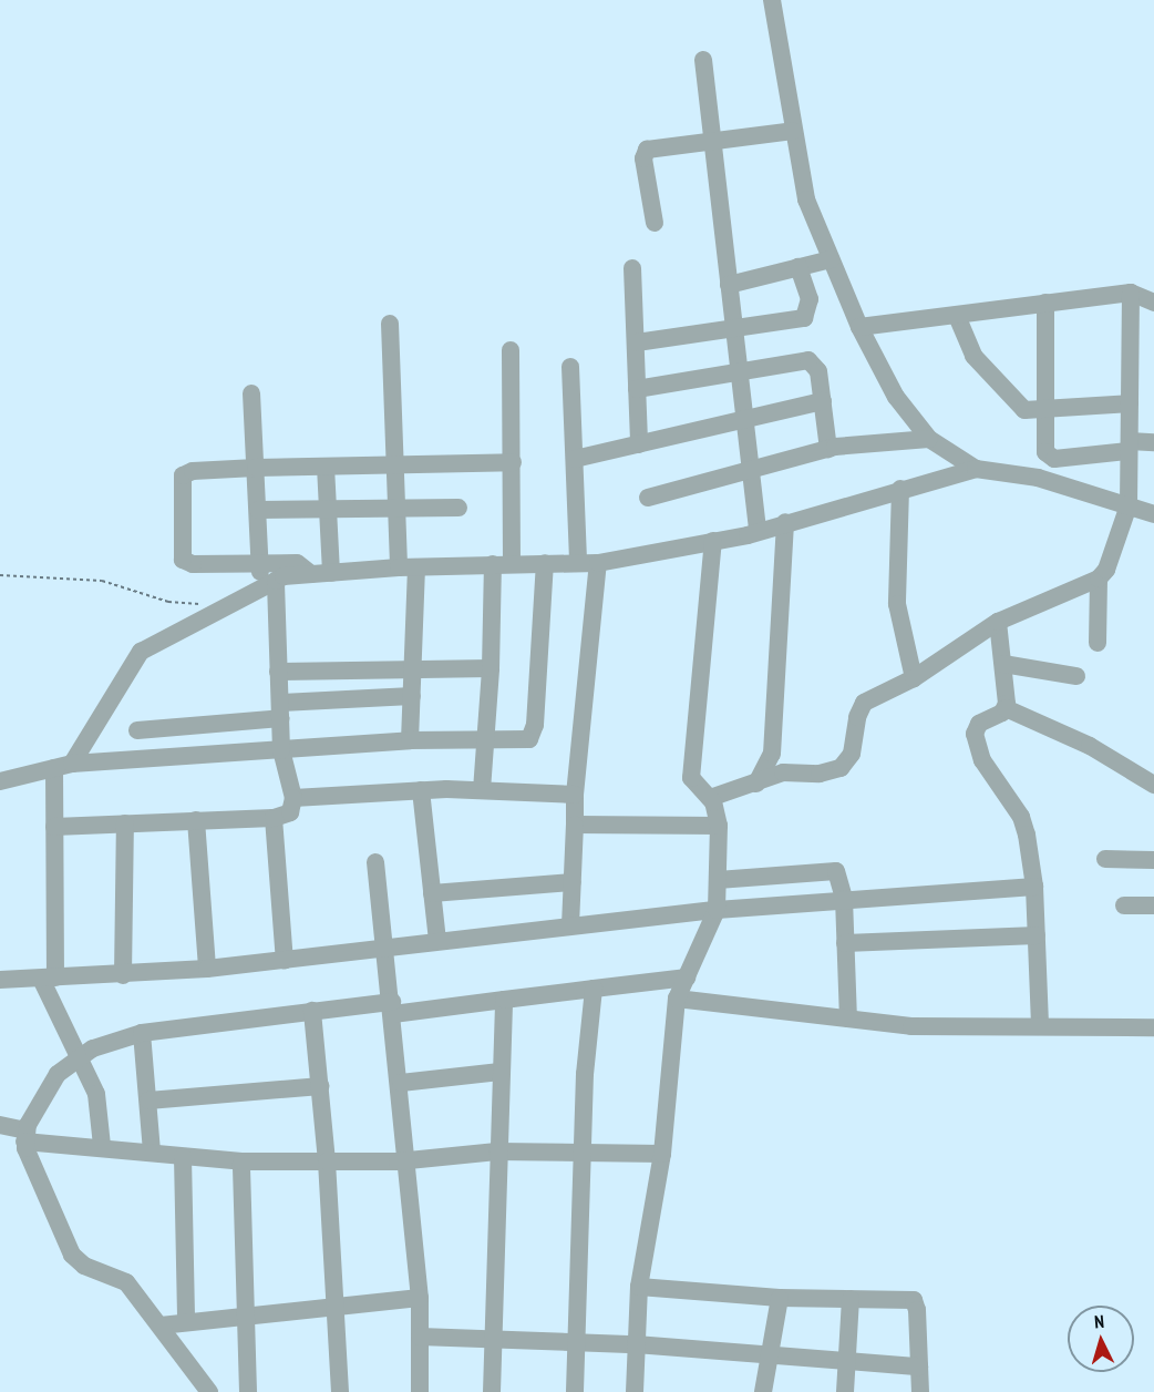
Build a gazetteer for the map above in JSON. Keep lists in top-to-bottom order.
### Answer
{
  "north": "top"
}
